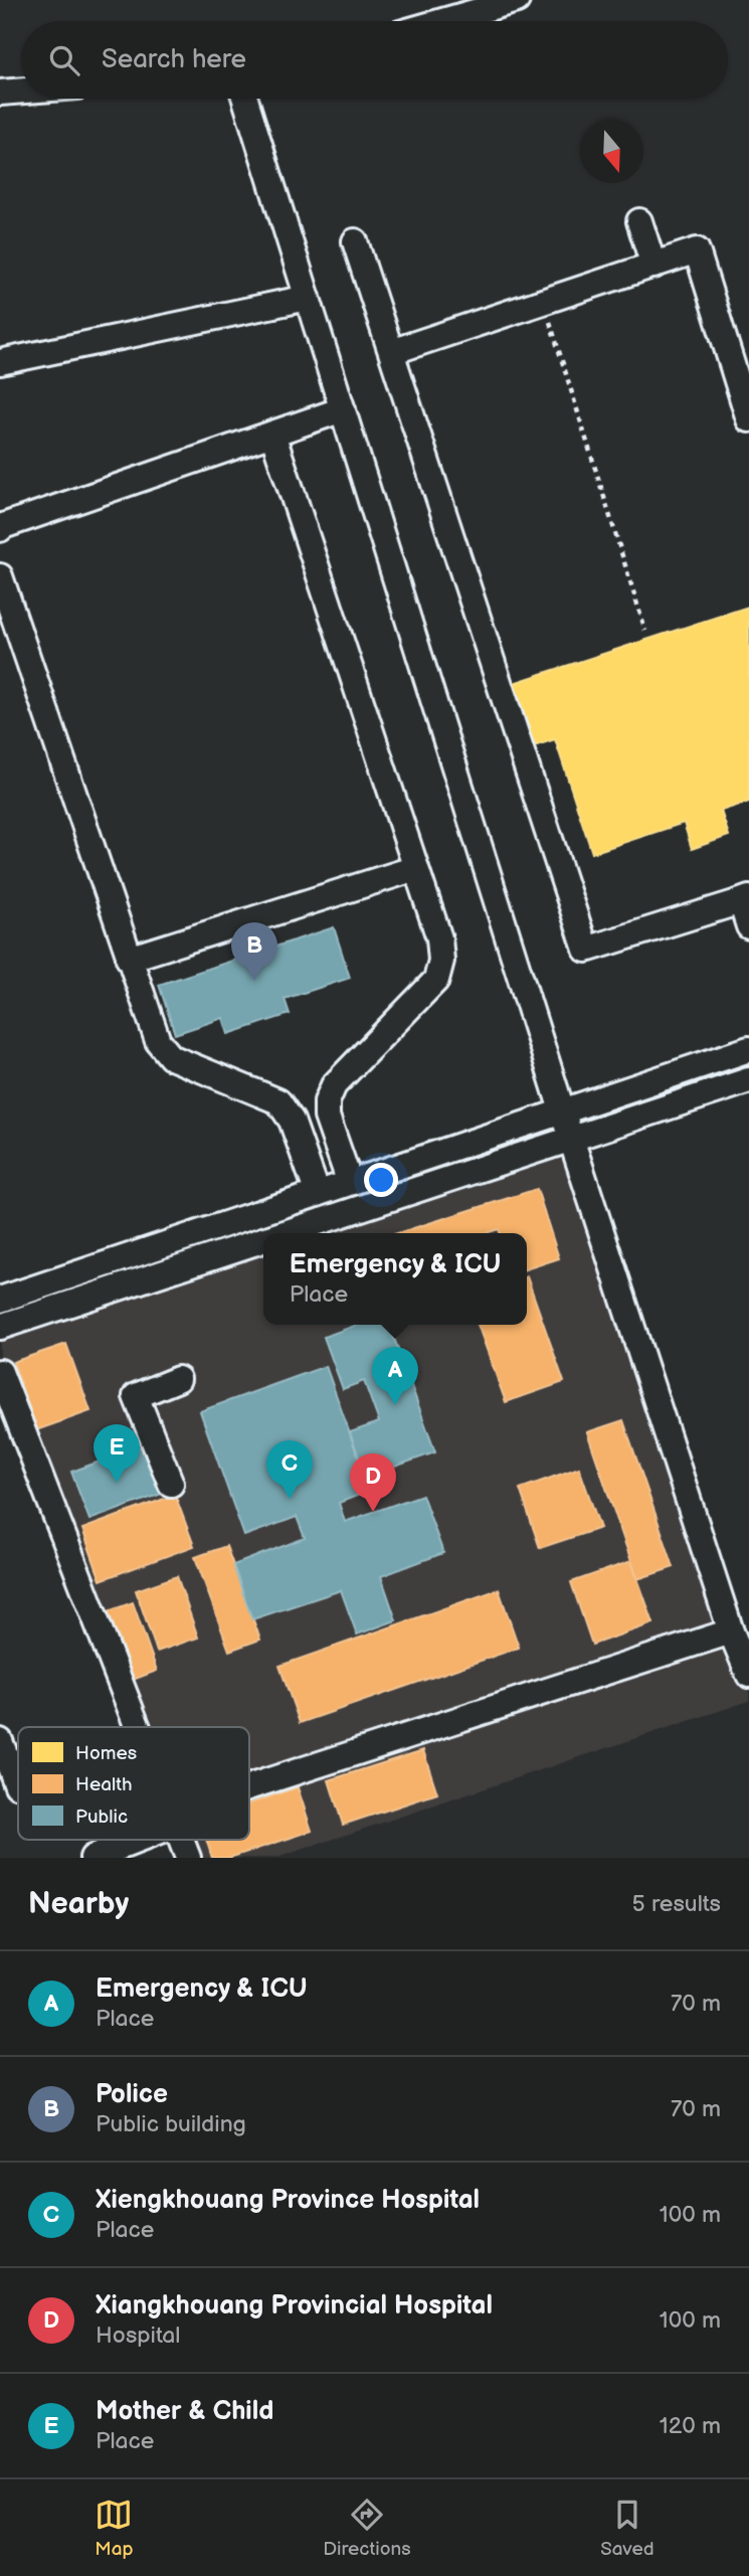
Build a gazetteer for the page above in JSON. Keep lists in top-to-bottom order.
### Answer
{
  "legend": ["Homes", "Health", "Public"],
  "north": "bottom",
  "page": {
    "search": "Search here",
    "pins": [
      "B",
      "A",
      "E",
      "C",
      "D"
    ],
    "popup": ["Emergency & ICU", "Place"],
    "heading": ["Nearby", "5 results"],
    "list": [
      {
        "mark": "A",
        "name": "Emergency & ICU",
        "note": "Place",
        "value": "70 m"
      },
      {
        "mark": "B",
        "name": "Police",
        "note": "Public building",
        "value": "70 m"
      },
      {
        "mark": "C",
        "name": "Xiengkhouang Province Hospital",
        "note": "Place",
        "value": "100 m"
      },
      {
        "mark": "D",
        "name": "Xiangkhouang Provincial Hospital",
        "note": "Hospital",
        "value": "100 m"
      },
      {
        "mark": "E",
        "name": "Mother & Child",
        "note": "Place",
        "value": "120 m"
      }
    ],
    "nav": ["Map", "Directions", "Saved"]
  }
}
